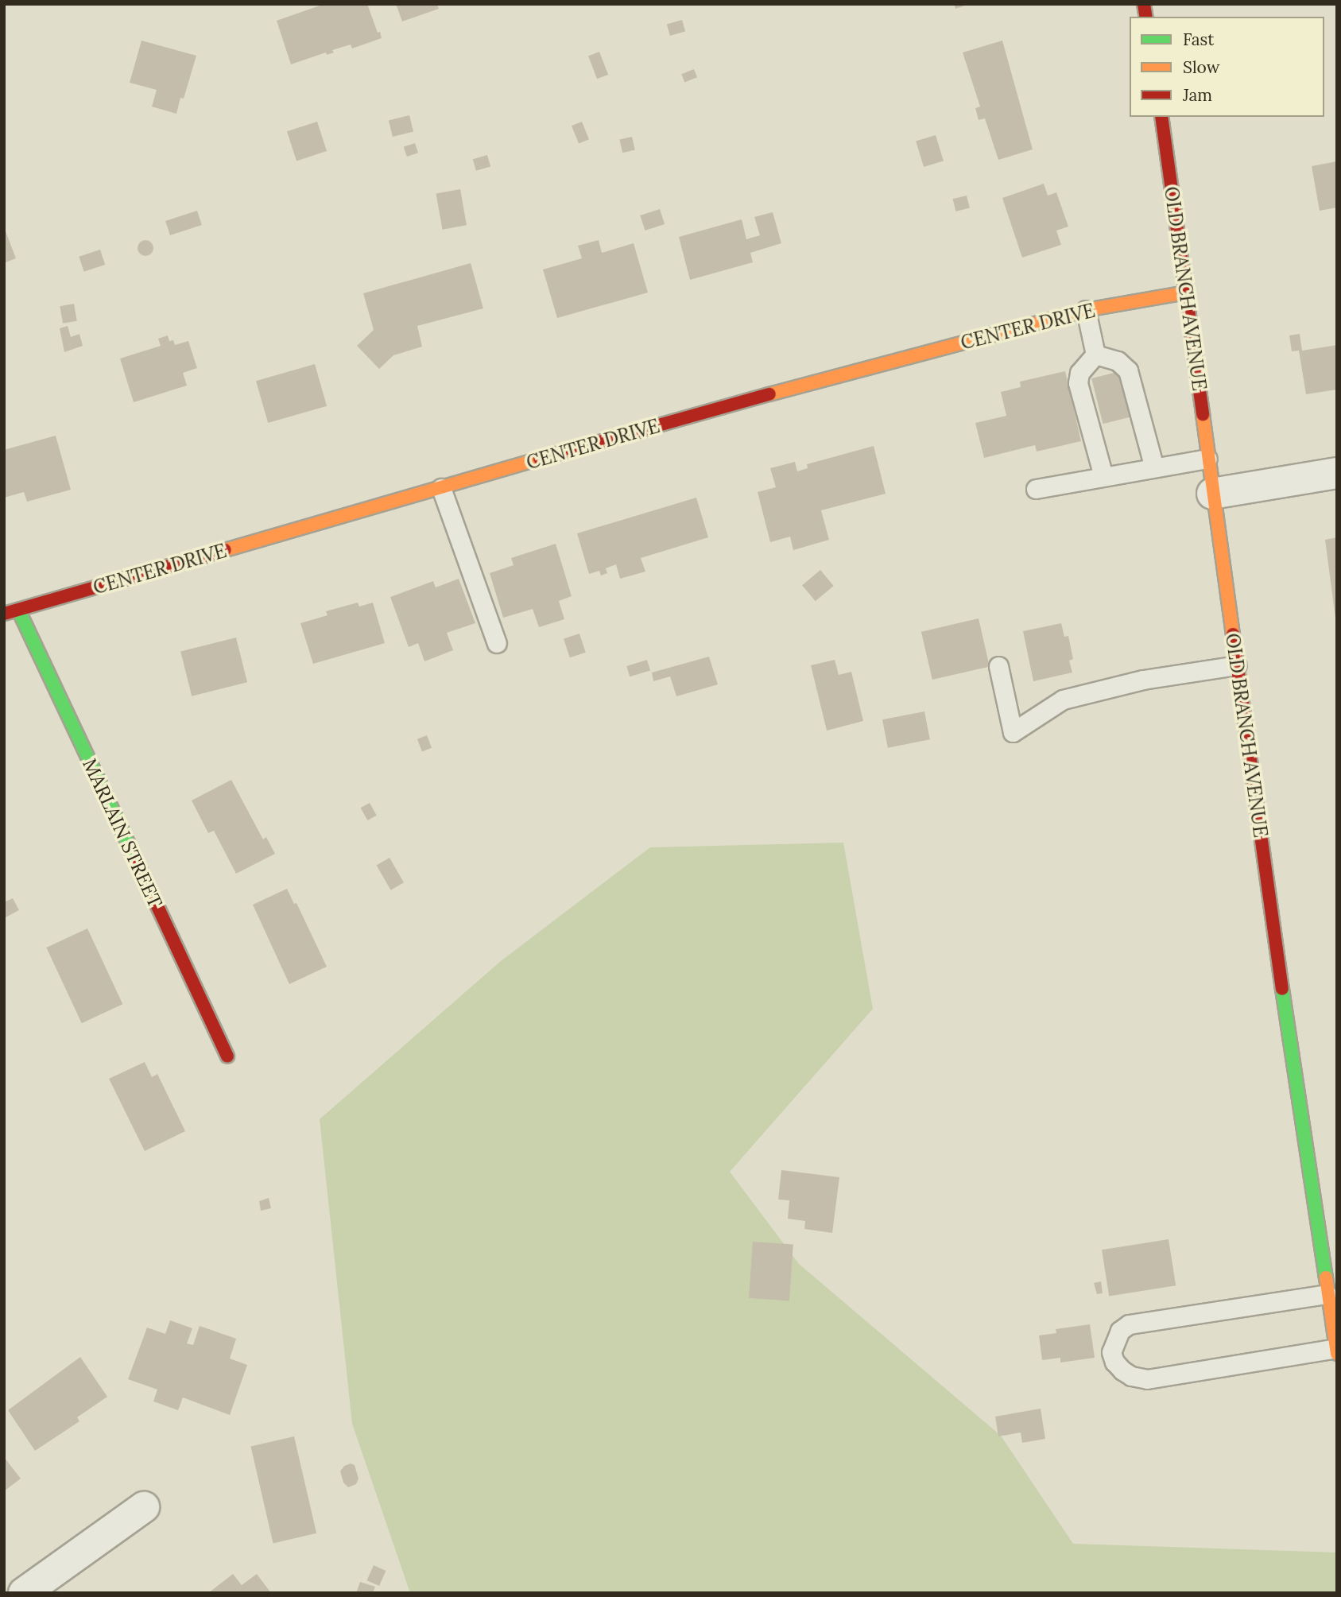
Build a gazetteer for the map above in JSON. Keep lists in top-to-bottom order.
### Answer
{
  "streets": {
    "street": ["OLD BRANCH AVENUE", "CENTER DRIVE", "MARLAIN STREET"]
  },
  "crossings": [
    ["OLD BRANCH AVENUE", "CENTER DRIVE"],
    ["CENTER DRIVE", "MARLAIN STREET"]
  ],
  "legend": ["Fast", "Slow", "Jam"]
}
